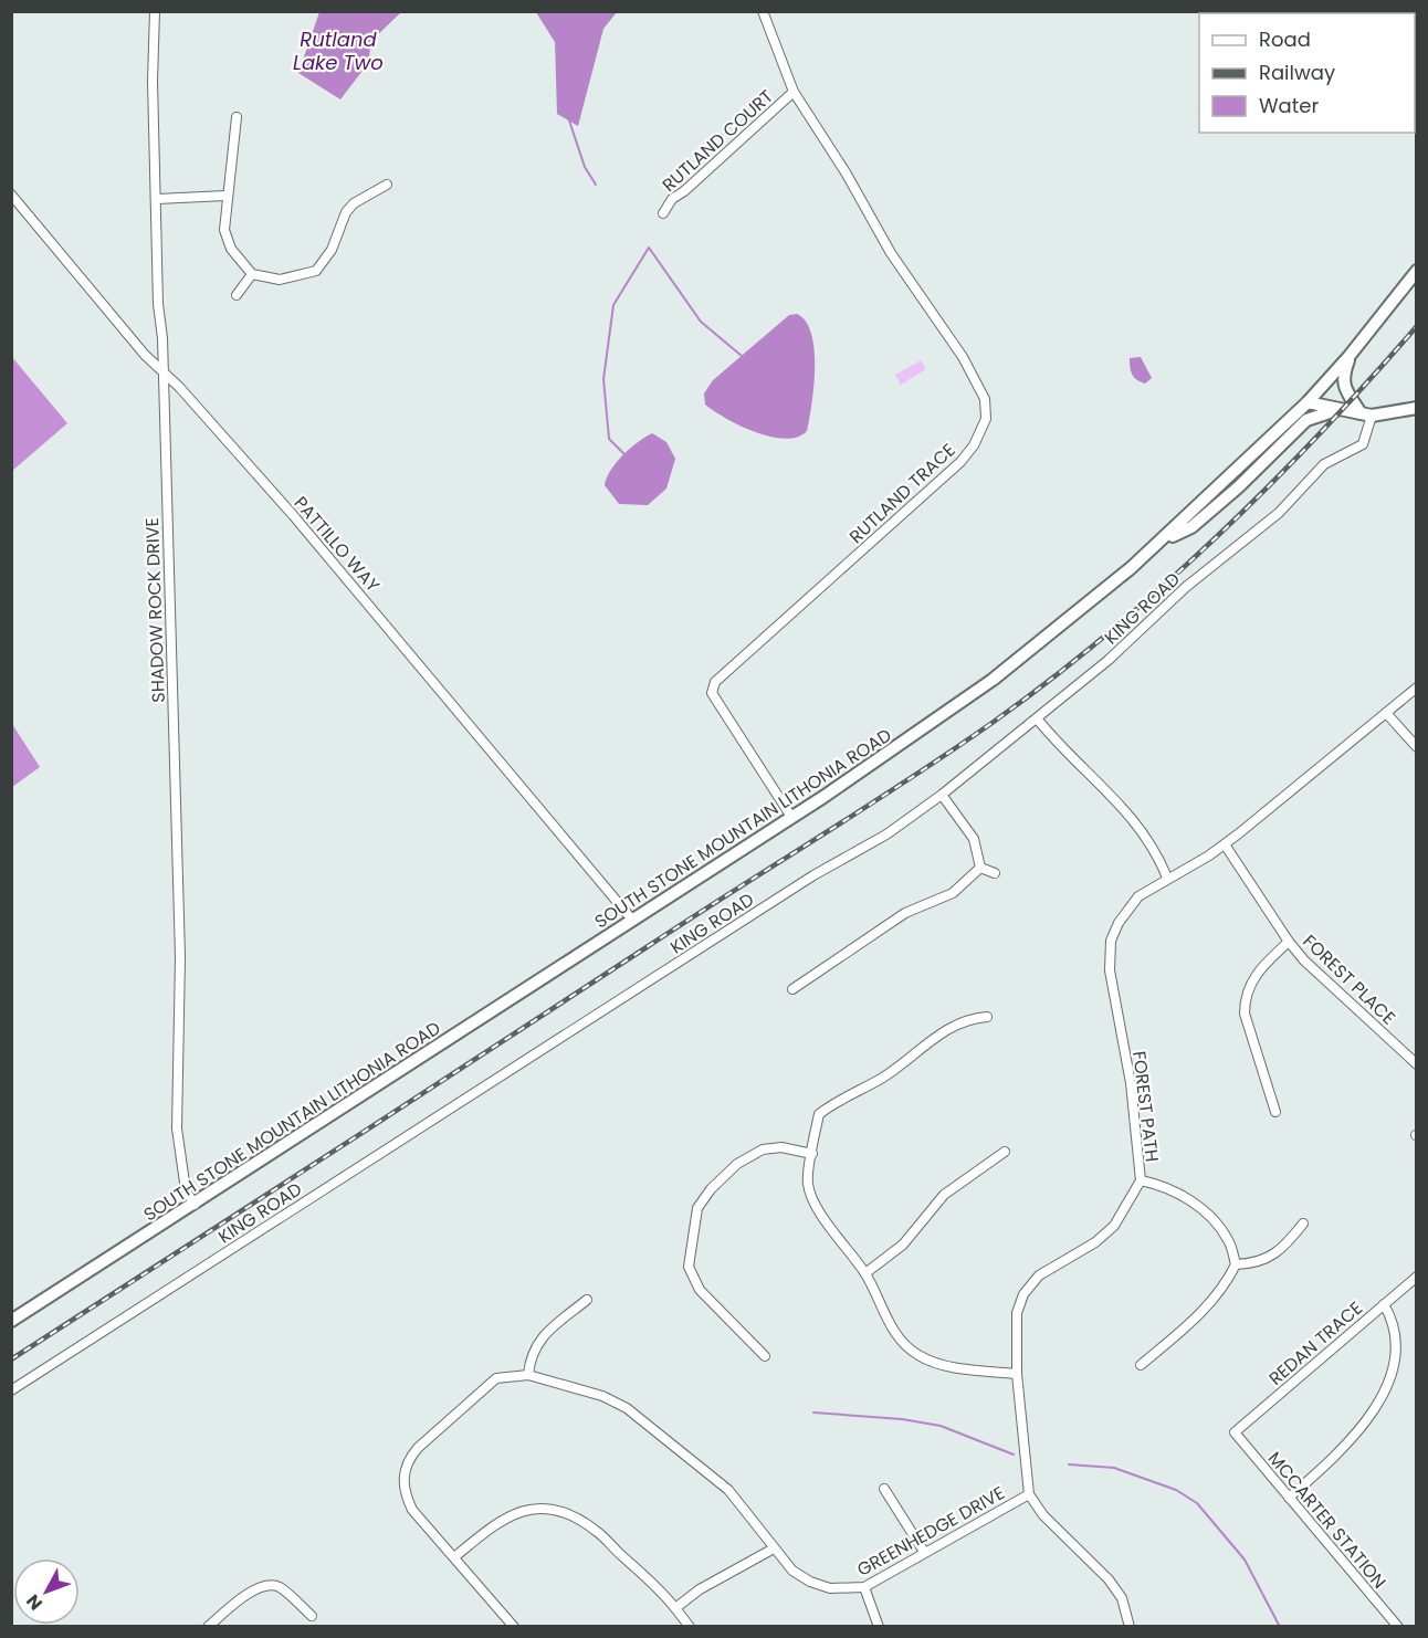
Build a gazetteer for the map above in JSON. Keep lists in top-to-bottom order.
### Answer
{
  "streets": {
    "main road": ["SOUTH STONE MOUNTAIN LITHONIA ROAD"],
    "street": [
      "RUTLAND COURT",
      "RUTLAND TRACE",
      "PATTILLO WAY",
      "KING ROAD",
      "SHADOW ROCK DRIVE",
      "FOREST PLACE",
      "FOREST PATH",
      "REDAN TRACE",
      "MCCARTER STATION",
      "GREENHEDGE DRIVE"
    ]
  },
  "crossings": [
    ["RUTLAND COURT", "RUTLAND TRACE"],
    ["RUTLAND TRACE", "SOUTH STONE MOUNTAIN LITHONIA ROAD"],
    ["PATTILLO WAY", "SHADOW ROCK DRIVE"],
    ["PATTILLO WAY", "SOUTH STONE MOUNTAIN LITHONIA ROAD"],
    ["SHADOW ROCK DRIVE", "SOUTH STONE MOUNTAIN LITHONIA ROAD"],
    ["FOREST PLACE", "FOREST PATH"],
    ["FOREST PATH", "GREENHEDGE DRIVE"],
    ["REDAN TRACE", "MCCARTER STATION"]
  ],
  "water": ["Rutland Lake Two"],
  "legend": ["Road", "Railway", "Water"],
  "north": "bottom left"
}
